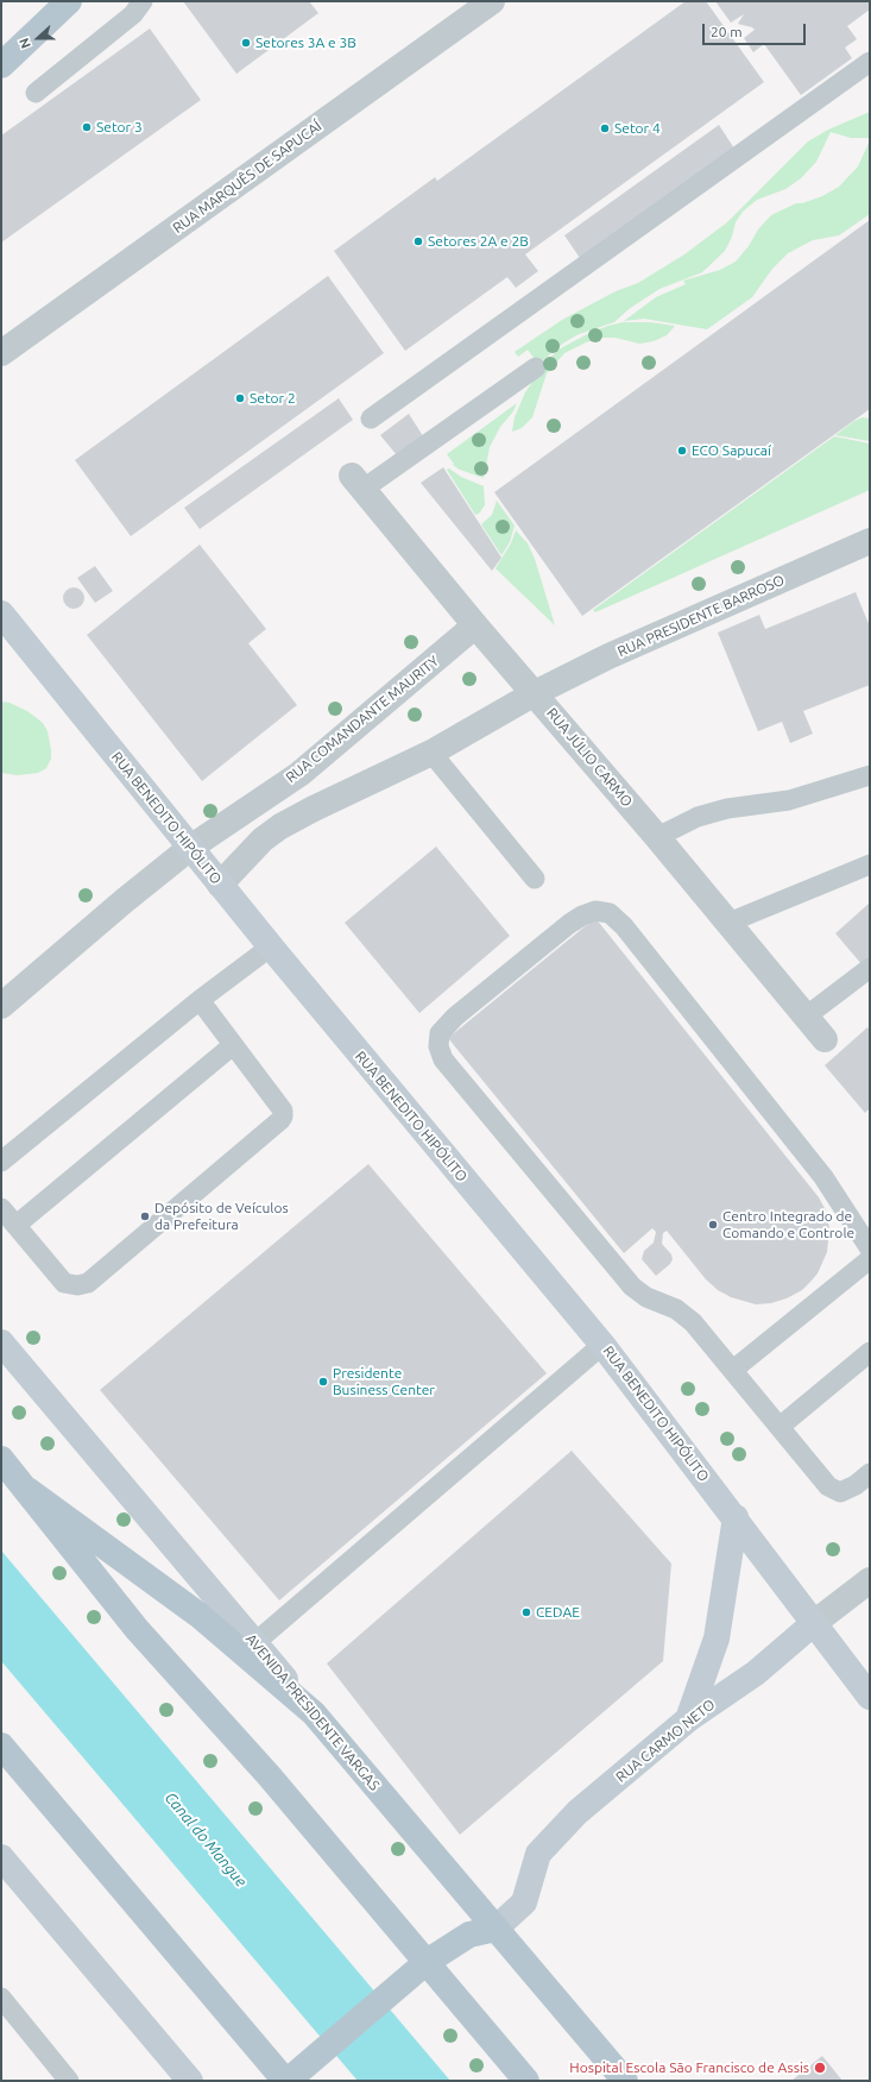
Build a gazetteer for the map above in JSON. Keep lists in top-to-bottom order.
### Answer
{
  "streets": {
    "main road": ["AVENIDA PRESIDENTE VARGAS"],
    "street": [
      "RUA MARQUÊS DE SAPUCAÍ",
      "RUA PRESIDENTE BARROSO",
      "RUA COMANDANTE MAURITY",
      "RUA JÚLIO CARMO",
      "RUA BENEDITO HIPÓLITO",
      "RUA CARMO NETO"
    ]
  },
  "crossings": [
    ["RUA PRESIDENTE BARROSO", "RUA JÚLIO CARMO"],
    ["RUA COMANDANTE MAURITY", "RUA JÚLIO CARMO"],
    ["RUA COMANDANTE MAURITY", "RUA BENEDITO HIPÓLITO"],
    ["RUA BENEDITO HIPÓLITO", "RUA CARMO NETO"],
    ["AVENIDA PRESIDENTE VARGAS", "RUA CARMO NETO"]
  ],
  "water": ["Canal do Mangue"],
  "places": [
    "Setores 3A e 3B",
    "Setor 3",
    "Setor 4",
    "Setores 2A e 2B",
    "Setor 2",
    "ECO Sapucaí",
    "Depósito de Veículos da Prefeitura",
    "Centro Integrado de Comando e Controle",
    "Presidente Business Center",
    "CEDAE",
    "Hospital Escola São Francisco de Assis"
  ],
  "scale_bar": "20 m",
  "north": "left"
}
